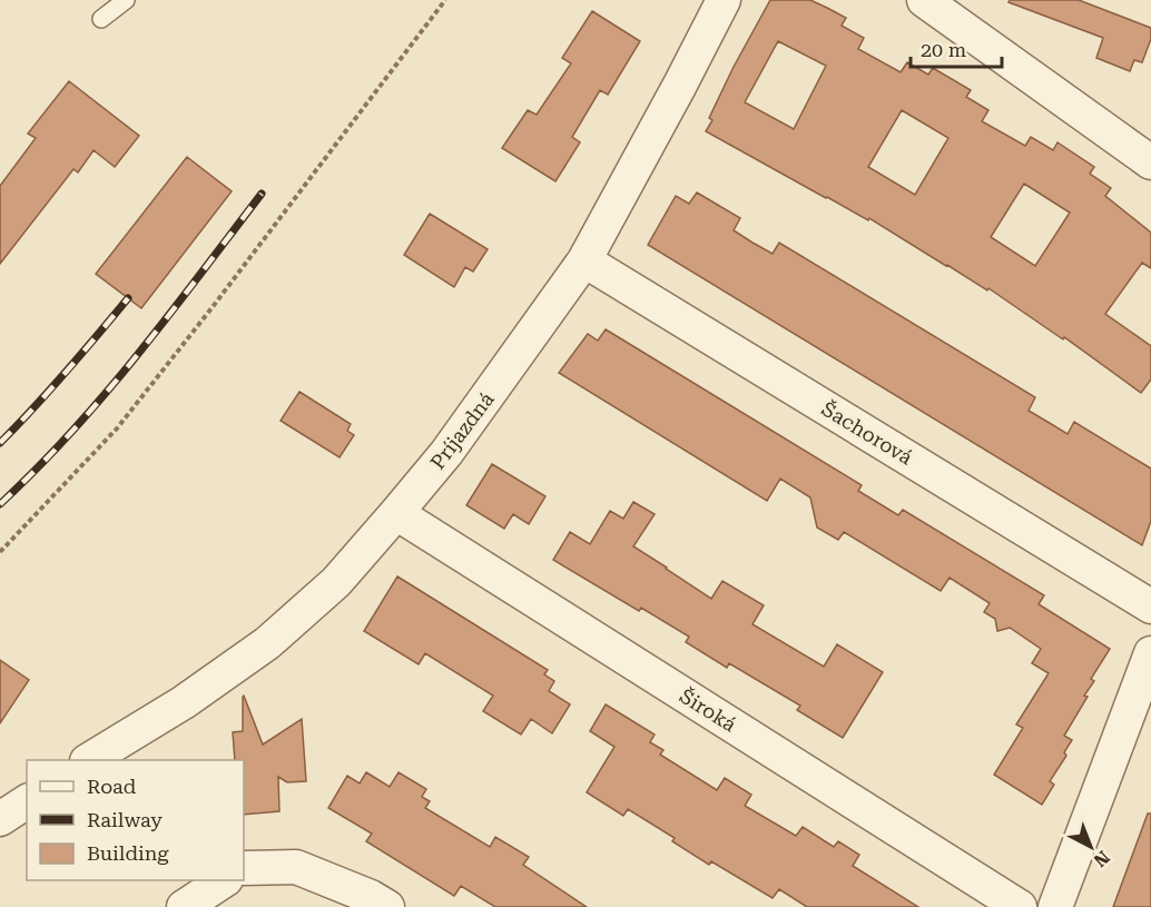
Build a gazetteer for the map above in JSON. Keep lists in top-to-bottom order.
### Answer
{
  "streets": {
    "street": ["Príjazdná", "Šachorová", "Široká"]
  },
  "crossings": [
    ["Príjazdná", "Šachorová"],
    ["Príjazdná", "Široká"]
  ],
  "legend": ["Road", "Railway", "Building"],
  "scale_bar": "20 m",
  "north": "bottom right"
}
